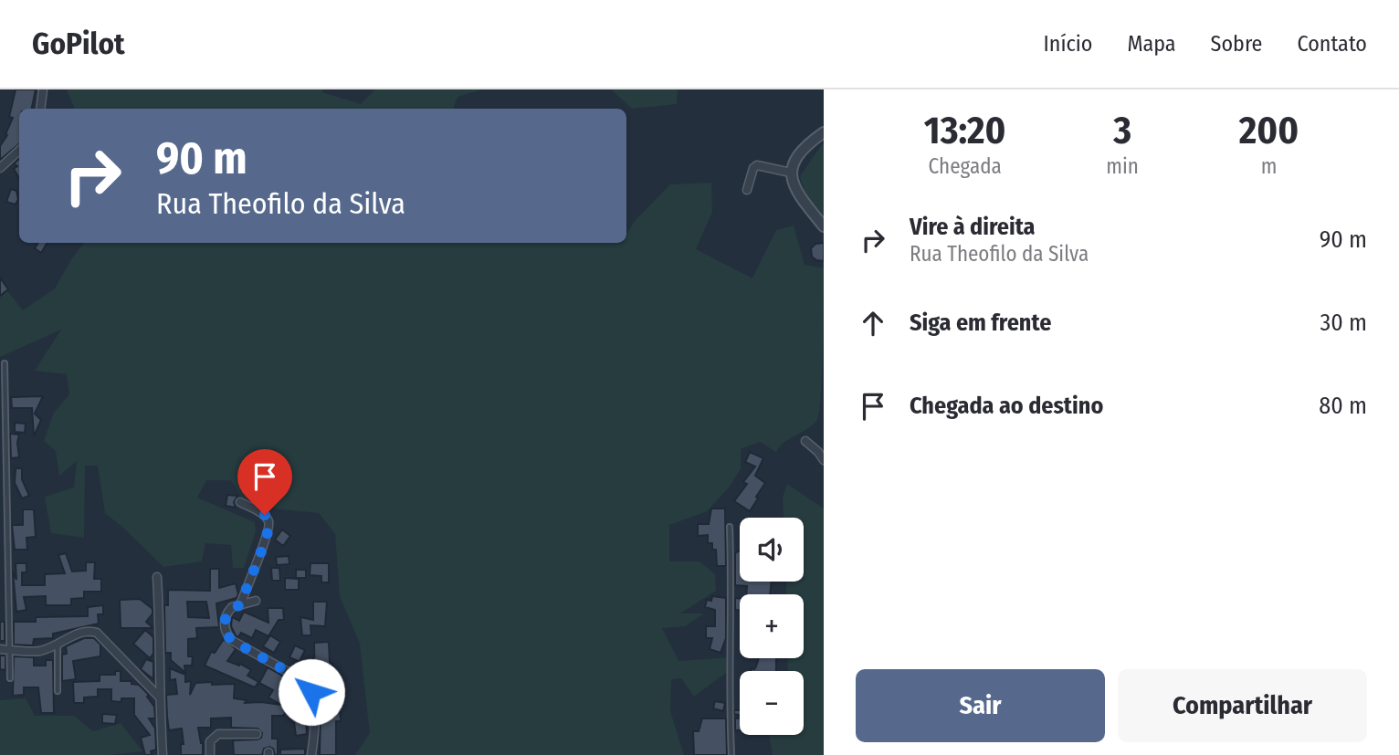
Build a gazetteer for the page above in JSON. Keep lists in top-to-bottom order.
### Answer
{
  "page": {
    "header": "GoPilot",
    "nav": [
      "Início",
      "Mapa",
      "Sobre",
      "Contato"
    ],
    "eta": [
      "13:20",
      "Chegada",
      "3",
      "min",
      "200",
      "m"
    ],
    "turn": ["90 m", "Rua Theofilo da Silva"],
    "list": [
      {
        "name": "Vire à direita",
        "note": "Rua Theofilo da Silva",
        "value": "90 m"
      },
      {
        "name": "Siga em frente",
        "value": "30 m"
      },
      {
        "name": "Chegada ao destino",
        "value": "80 m"
      }
    ],
    "map_buttons": ["+", "−"],
    "buttons": ["Sair", "Compartilhar"]
  }
}
